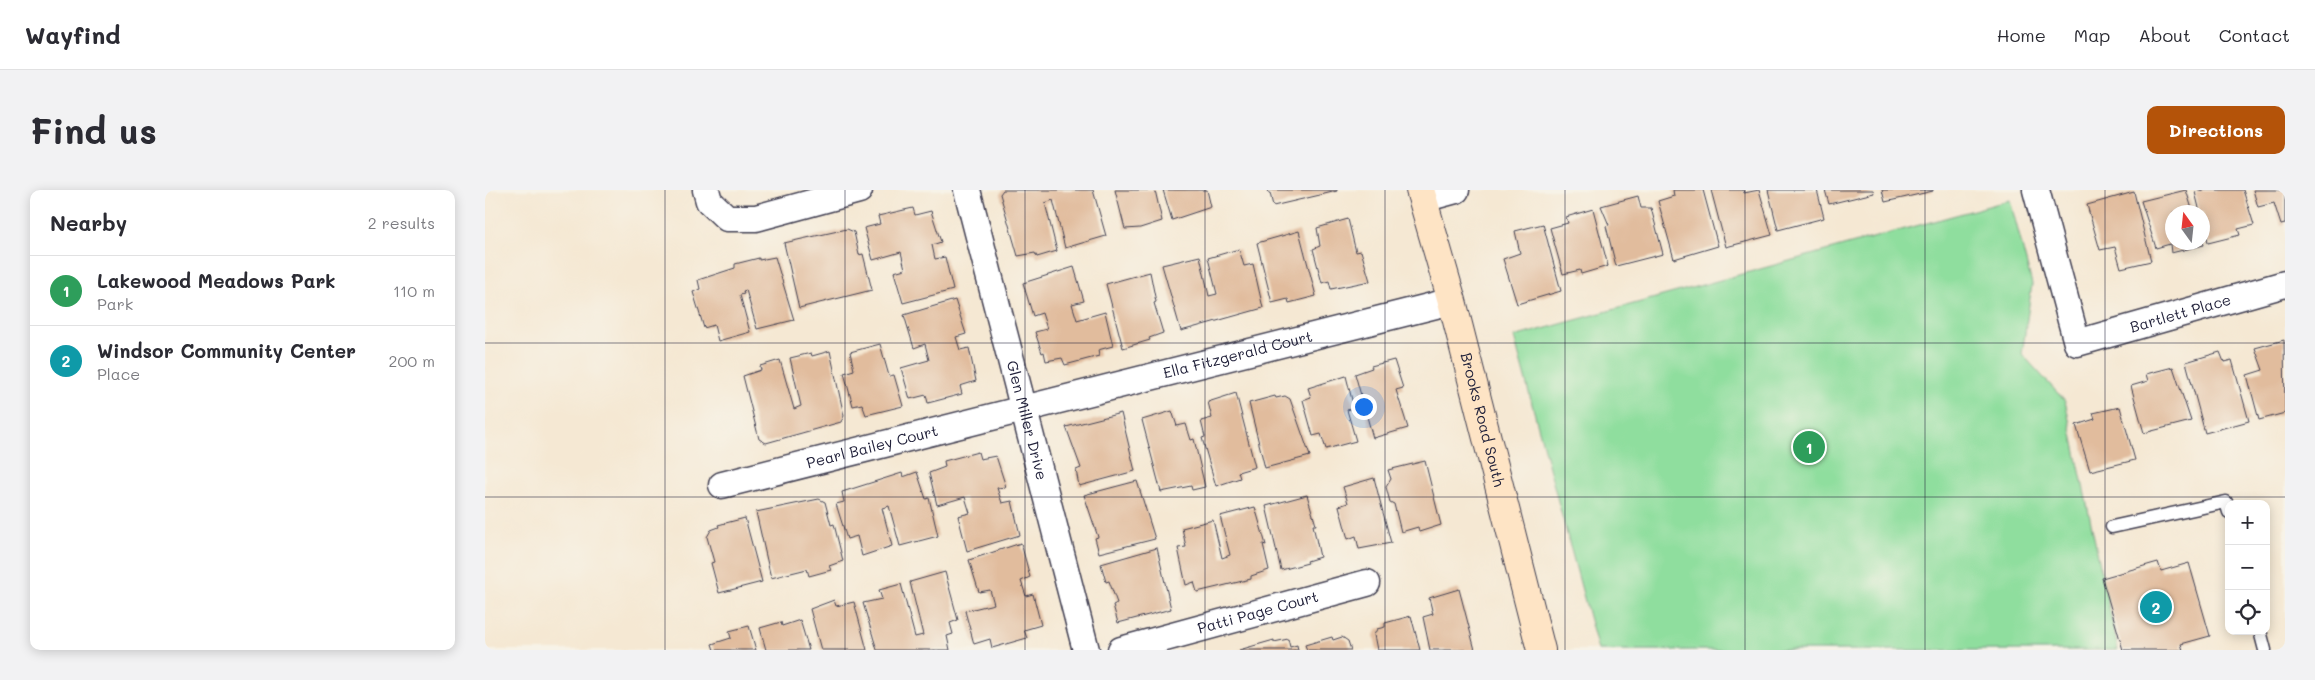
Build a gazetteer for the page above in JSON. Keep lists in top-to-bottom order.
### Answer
{
  "streets": {
    "street": [
      "Bartlett Place",
      "Ella Fitzgerald Court",
      "Glen Miller Drive",
      "Brooks Road South",
      "Pearl Bailey Court",
      "Patti Page Court"
    ]
  },
  "crossings": [
    ["Ella Fitzgerald Court", "Glen Miller Drive"],
    ["Ella Fitzgerald Court", "Brooks Road South"],
    ["Ella Fitzgerald Court", "Pearl Bailey Court"],
    ["Glen Miller Drive", "Pearl Bailey Court"]
  ],
  "north": "top",
  "page": {
    "header": "Wayfind",
    "nav": [
      "Home",
      "Map",
      "About",
      "Contact"
    ],
    "buttons": "Directions",
    "title": "Find us",
    "heading": ["Nearby", "2 results"],
    "list": [
      {
        "mark": "1",
        "name": "Lakewood Meadows Park",
        "note": "Park",
        "value": "110 m"
      },
      {
        "mark": "2",
        "name": "Windsor Community Center",
        "note": "Place",
        "value": "200 m"
      }
    ],
    "pins": ["1", "2"],
    "map_buttons": ["+", "−"]
  }
}
